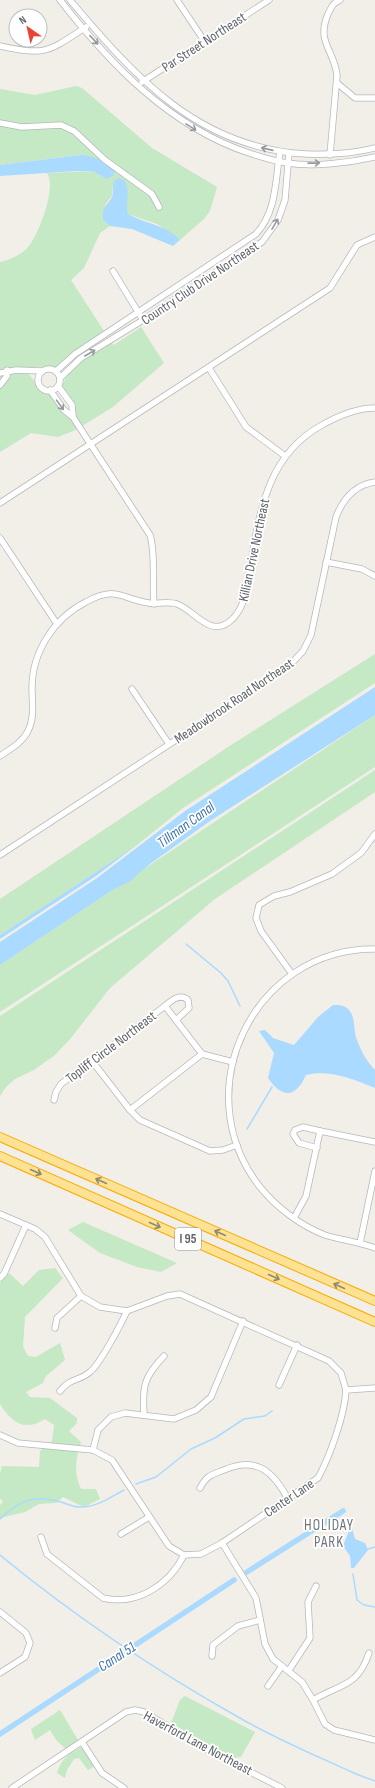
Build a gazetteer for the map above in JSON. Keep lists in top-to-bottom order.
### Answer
{
  "streets": {
    "highway": ["I 95"],
    "street": [
      "Par Street Northeast",
      "Country Club Drive Northeast",
      "Killian Drive Northeast",
      "Meadowbrook Road Northeast",
      "Topliff Circle Northeast",
      "Center Lane",
      "Haverford Lane Northeast"
    ]
  },
  "districts": ["HOLIDAY PARK"],
  "water": ["Tillman Canal", "Canal 51"],
  "north": "top left"
}
